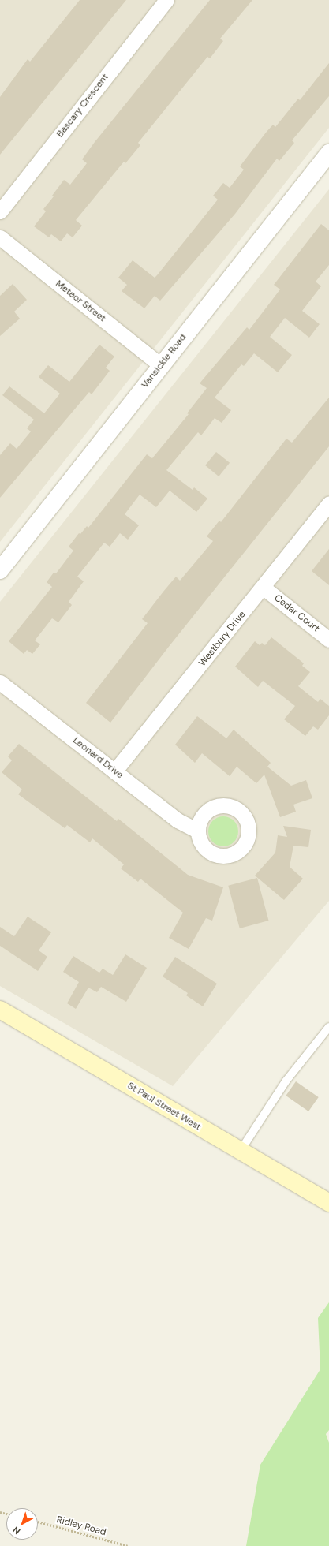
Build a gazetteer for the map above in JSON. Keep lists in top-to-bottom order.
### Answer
{
  "streets": {
    "main road": ["St Paul Street West"],
    "street": [
      "Bascary Crescent",
      "Meteor Street",
      "Vansickle Road",
      "Cedar Court",
      "Westbury Drive",
      "Leonard Drive"
    ],
    "path": ["Ridley Road"]
  },
  "crossings": [
    ["Meteor Street", "Vansickle Road"],
    ["Cedar Court", "Westbury Drive"],
    ["Westbury Drive", "Leonard Drive"]
  ],
  "north": "bottom left"
}
